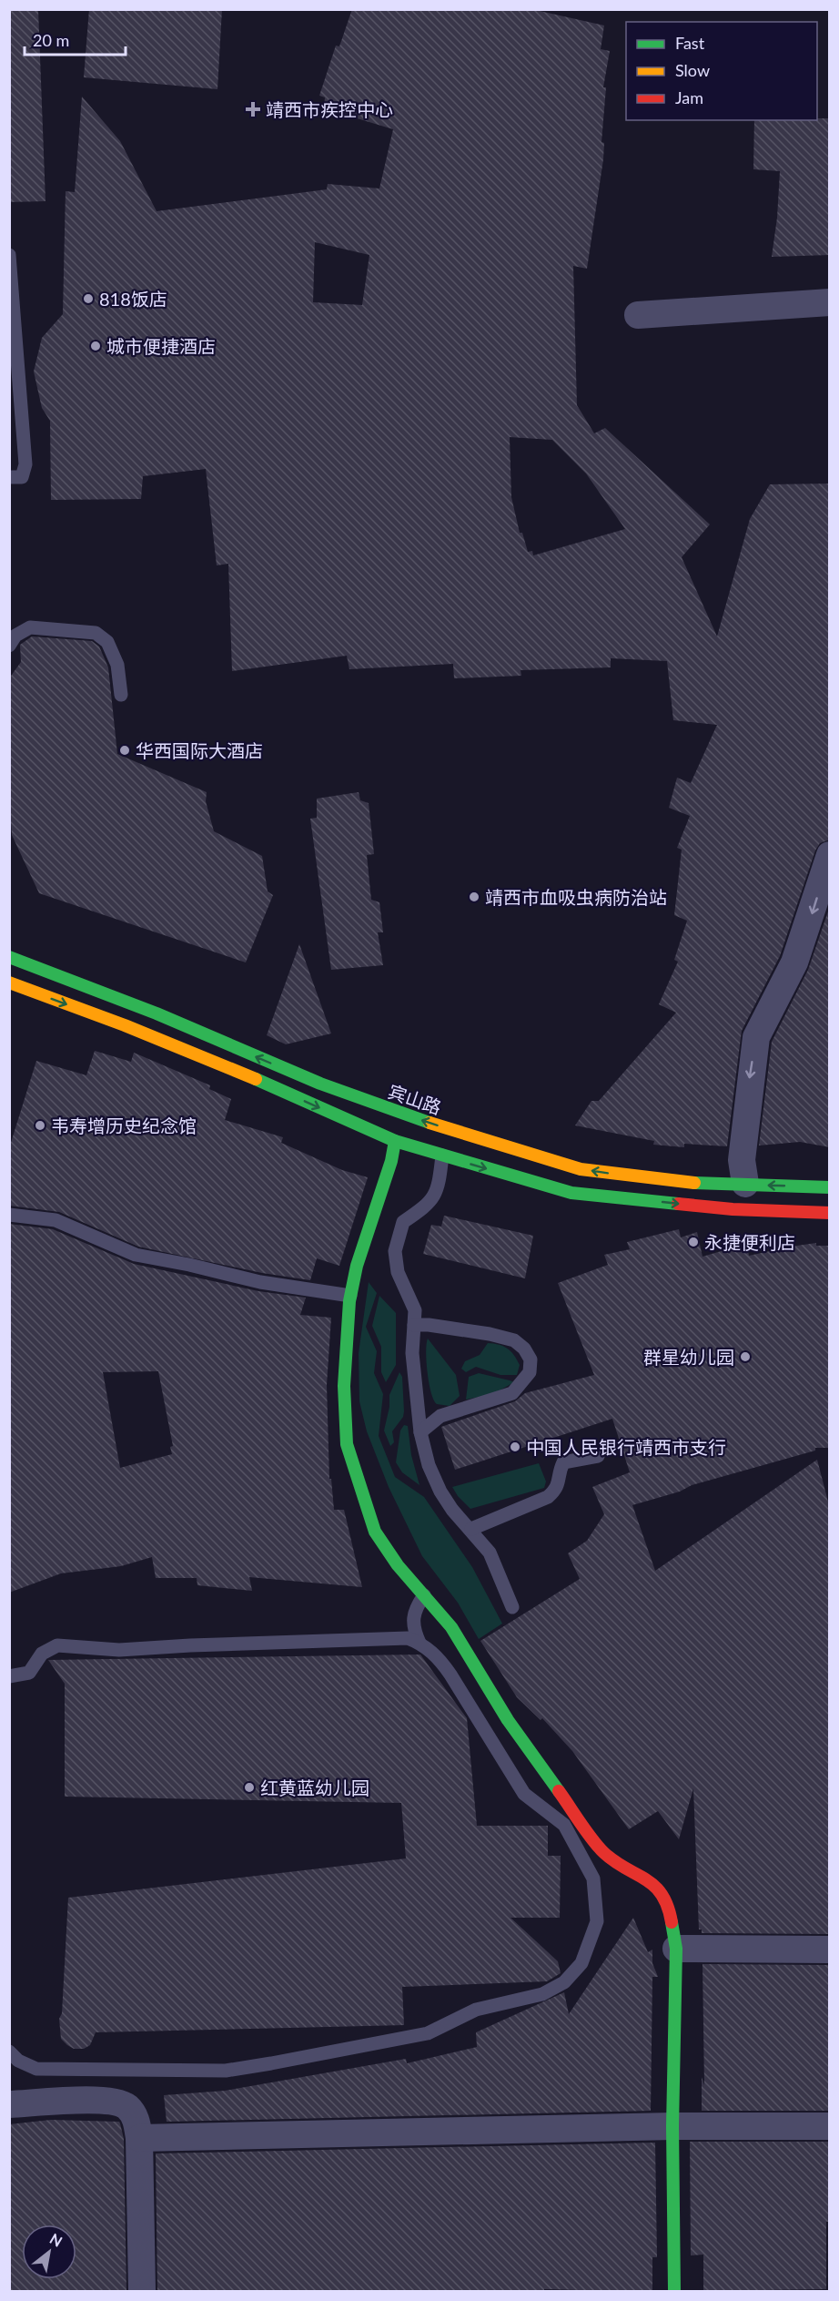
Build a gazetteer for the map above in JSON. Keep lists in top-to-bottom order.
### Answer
{
  "streets": {
    "main road": ["宾山路"]
  },
  "places": {
    "health": ["靖西市疾控中心"],
    "other": [
      "818饭店",
      "城市便捷酒店",
      "华西国际大酒店",
      "靖西市血吸虫病防治站",
      "韦寿增历史纪念馆",
      "永捷便利店",
      "群星幼儿园",
      "中国人民银行靖西市支行",
      "红黄蓝幼儿园"
    ]
  },
  "legend": ["Fast", "Slow", "Jam"],
  "scale_bar": "20 m",
  "north": "top right"
}
